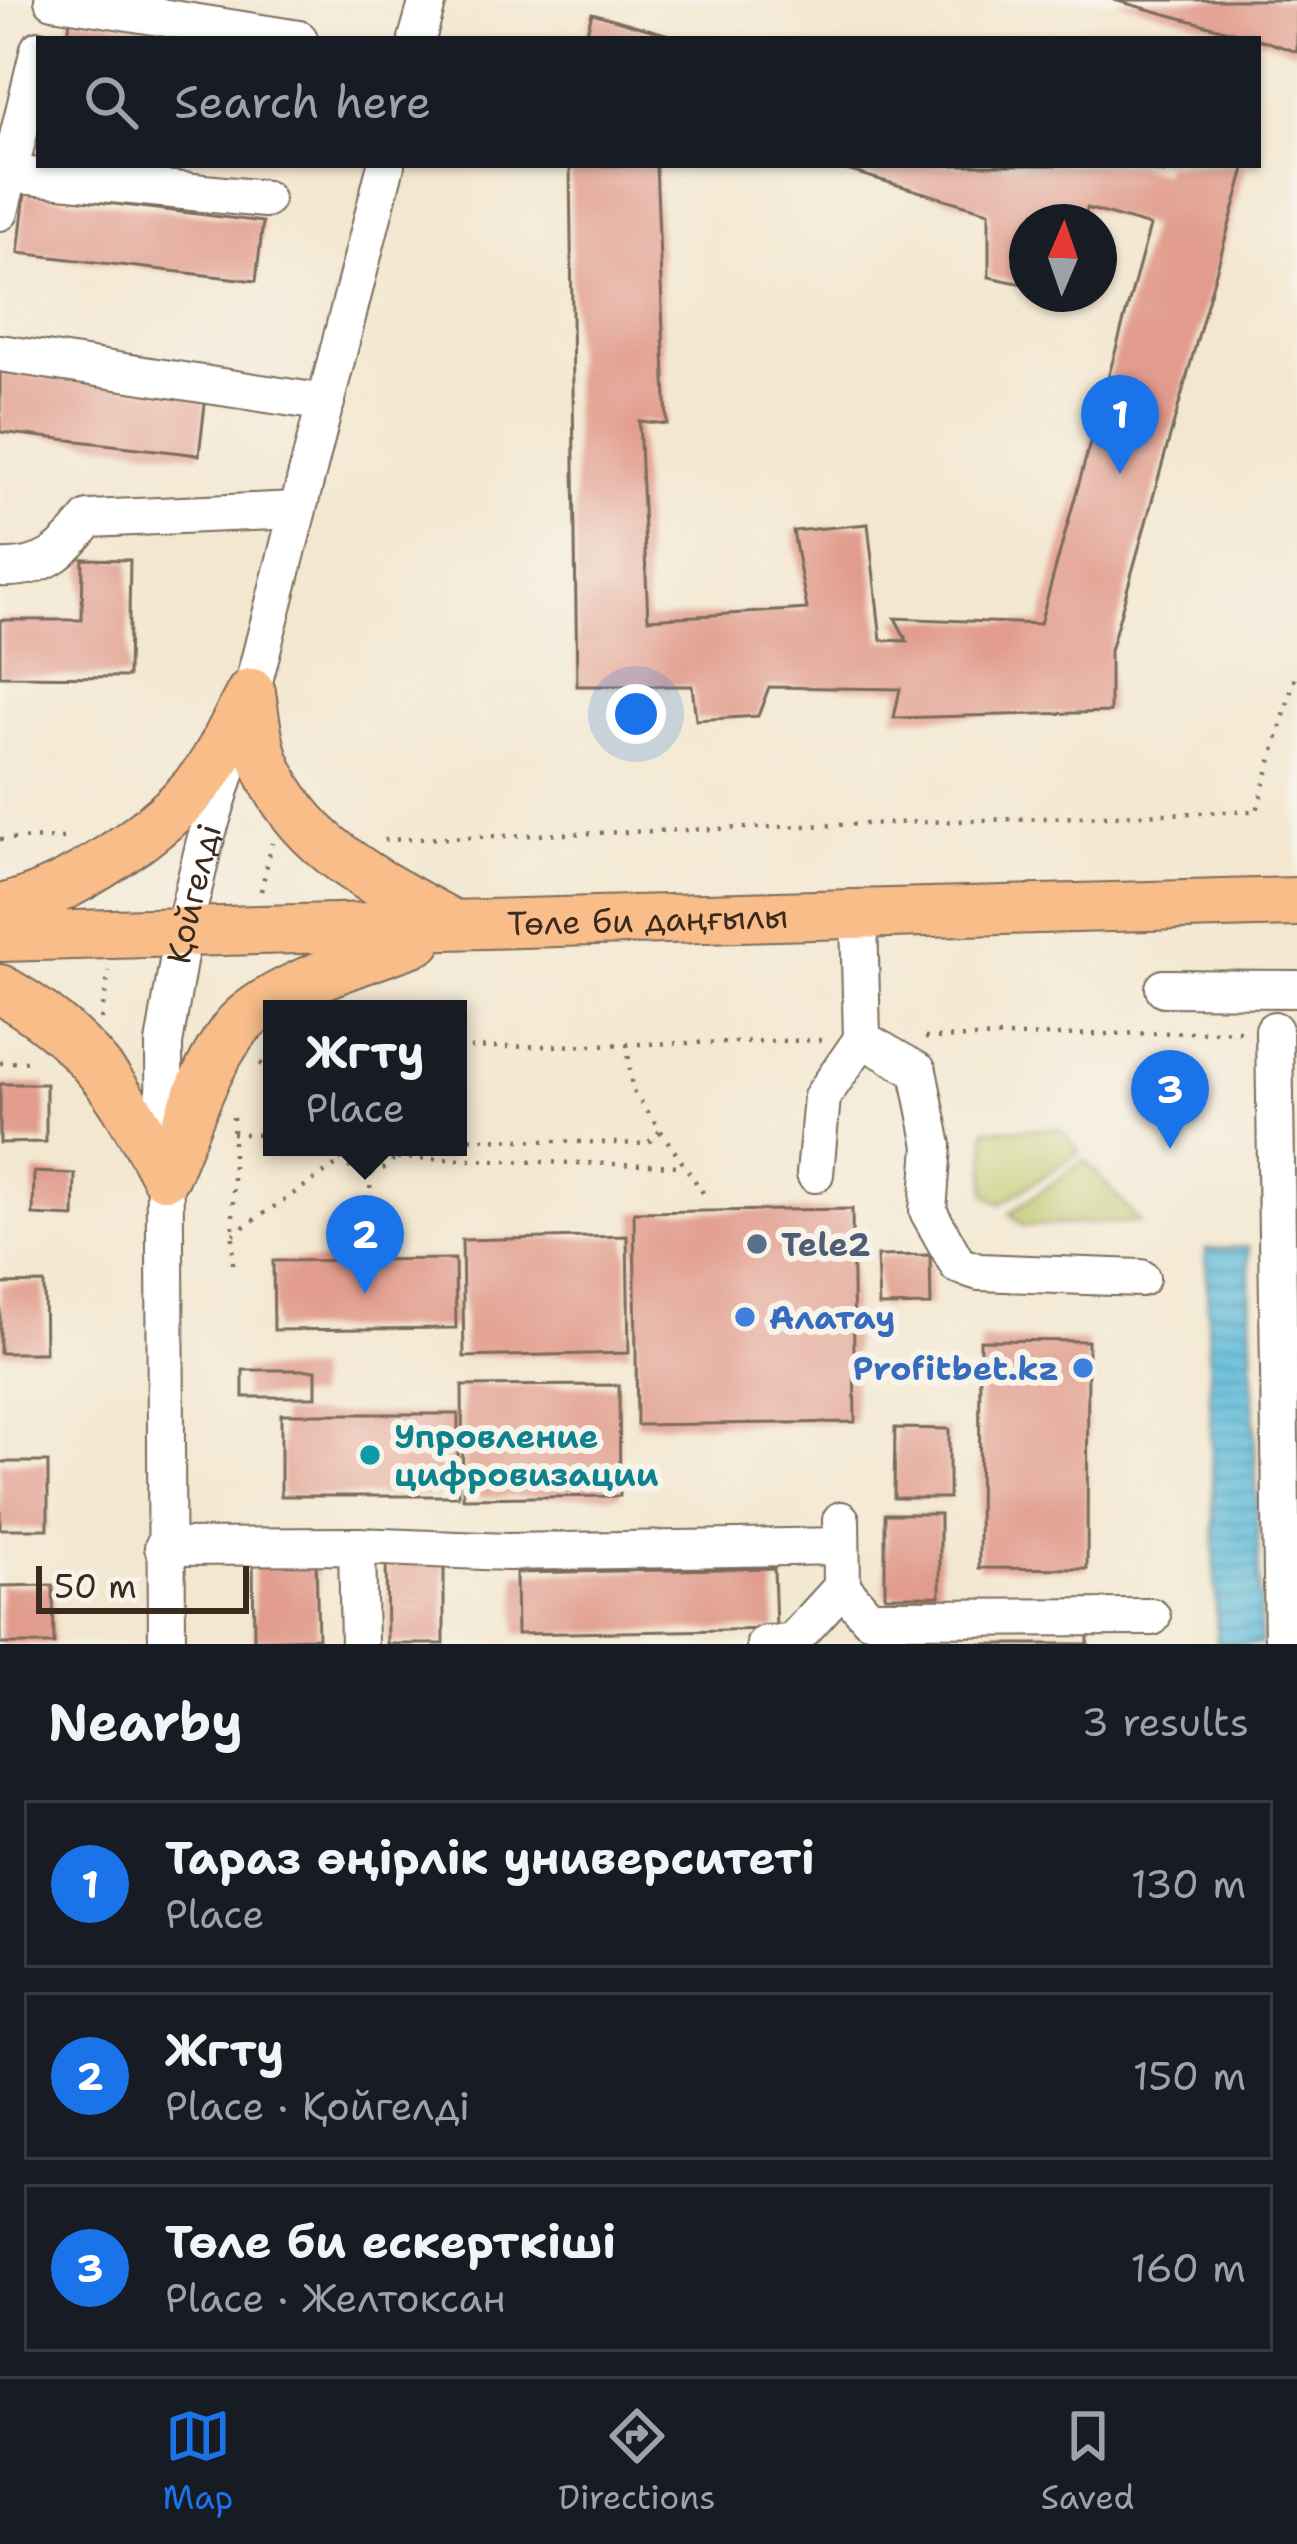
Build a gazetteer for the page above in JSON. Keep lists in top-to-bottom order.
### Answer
{
  "streets": {
    "main road": ["Төле би даңғылы"],
    "street": ["Қойгелді"]
  },
  "crossings": [
    ["Қойгелді", "Төле би даңғылы"]
  ],
  "places": [
    "Tele2",
    "Алатау",
    "Profitbet.kz",
    "Упровление цифровизации"
  ],
  "scale_bar": "50 m",
  "north": "top",
  "page": {
    "search": "Search here",
    "pins": ["1", "3", "2"],
    "popup": ["Жгту", "Place"],
    "scale": "50 m",
    "heading": ["Nearby", "3 results"],
    "list": [
      {
        "mark": "1",
        "name": "Тараз өңірлік университеті",
        "note": "Place",
        "value": "130 m"
      },
      {
        "mark": "2",
        "name": "Жгту",
        "note": "Place · Қойгелді",
        "value": "150 m"
      },
      {
        "mark": "3",
        "name": "Төле би ескерткіші",
        "note": "Place · Желтоксан",
        "value": "160 m"
      }
    ],
    "nav": ["Map", "Directions", "Saved"]
  }
}
